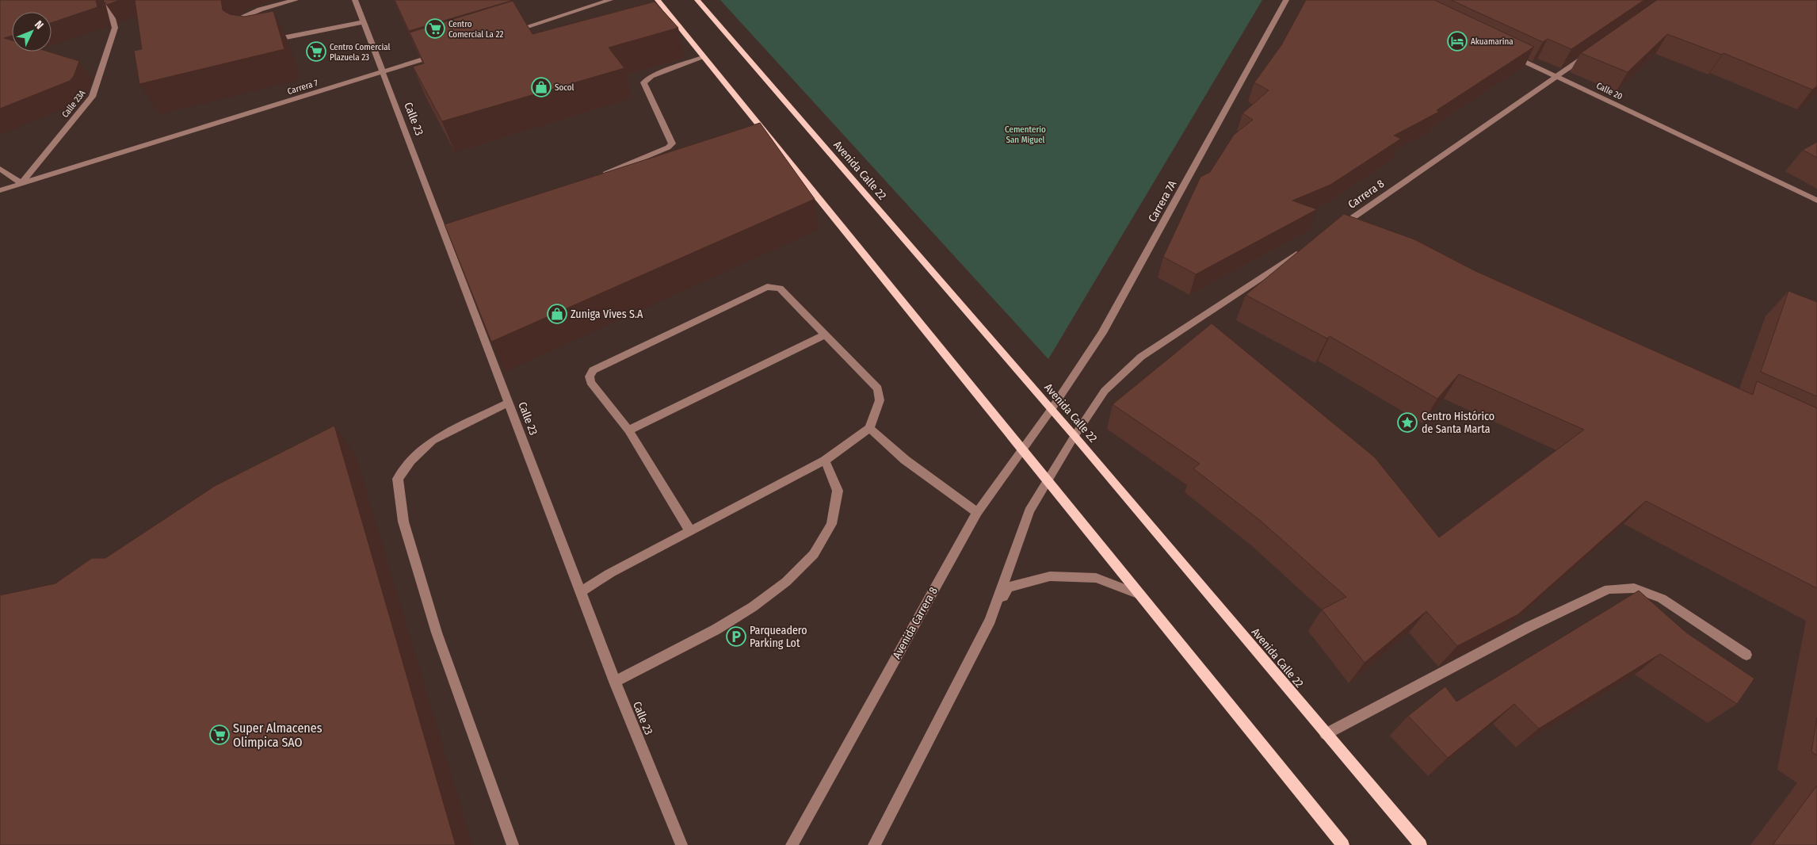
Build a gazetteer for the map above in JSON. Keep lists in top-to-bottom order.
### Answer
{
  "streets": {
    "main road": ["Avenida Calle 22"],
    "street": [
      "Carrera 7",
      "Calle 20",
      "Calle 23A",
      "Calle 23",
      "Carrera 8",
      "Carrera 7A",
      "Avenida Carrera 8"
    ]
  },
  "crossings": [
    ["Carrera 7", "Calle 23A"],
    ["Carrera 7", "Calle 23"],
    ["Calle 20", "Carrera 8"],
    ["Avenida Calle 22", "Carrera 7A"],
    ["Avenida Calle 22", "Avenida Carrera 8"],
    ["Carrera 7A", "Avenida Carrera 8"]
  ],
  "parks": ["Cementerio San Miguel"],
  "places": {
    "supermarket": ["Centro Comercial La 22", "Centro Comercial Plazuela 23", "Super Almacenes Olimpica SAO"],
    "hotel": ["Akuamarina"],
    "shop": ["Socol", "Zuniga Vives S.A"],
    "place": ["Centro Histórico de Santa Marta"],
    "parking": ["Parqueadero Parking Lot"]
  },
  "north": "top right"
}
